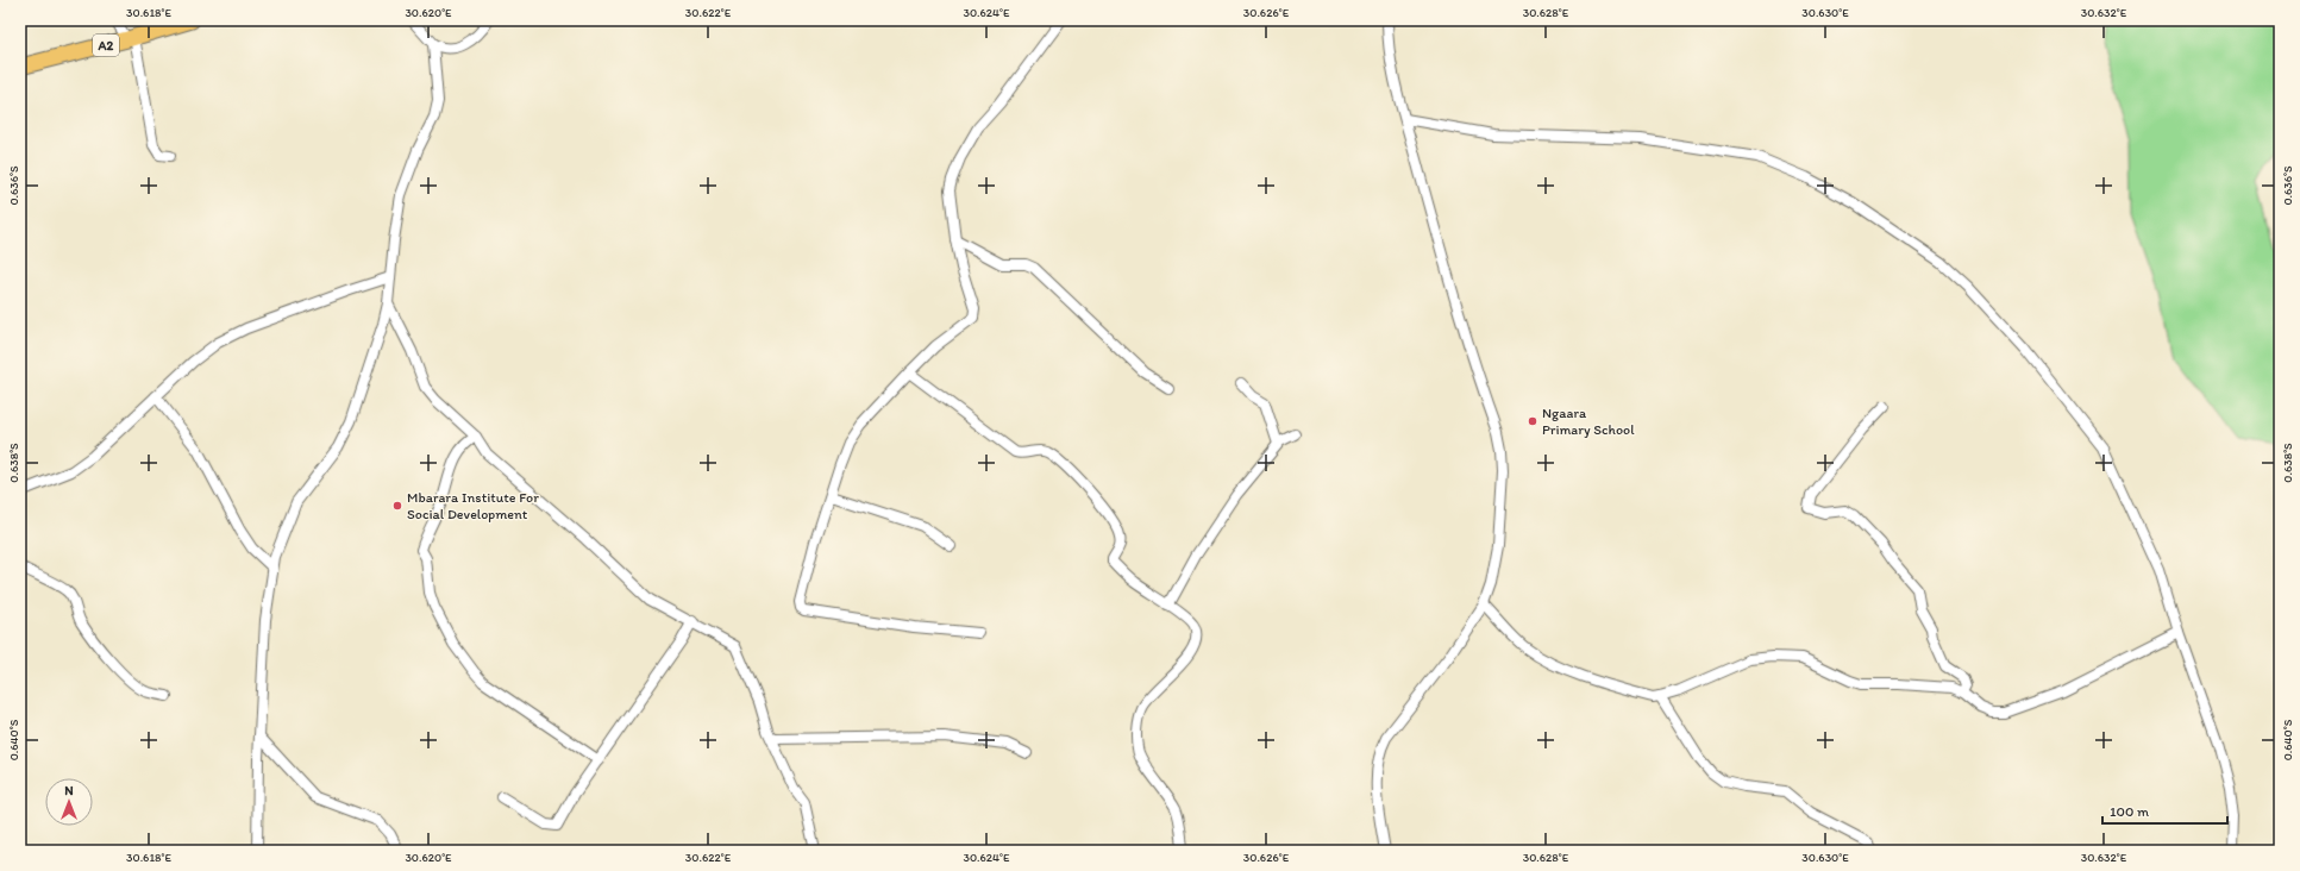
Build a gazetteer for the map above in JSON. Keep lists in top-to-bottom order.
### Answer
{
  "streets": {
    "main road": ["A2"]
  },
  "places": ["Ngaara Primary School", "Mbarara Institute For Social Development"],
  "scale_bar": "100 m",
  "north": "top",
  "coordinates": [
    "30.618°E",
    "30.620°E",
    "30.622°E",
    "30.624°E",
    "30.626°E",
    "30.628°E",
    "30.630°E",
    "30.632°E",
    "0.636°S",
    "0.638°S",
    "0.640°S"
  ]
}
